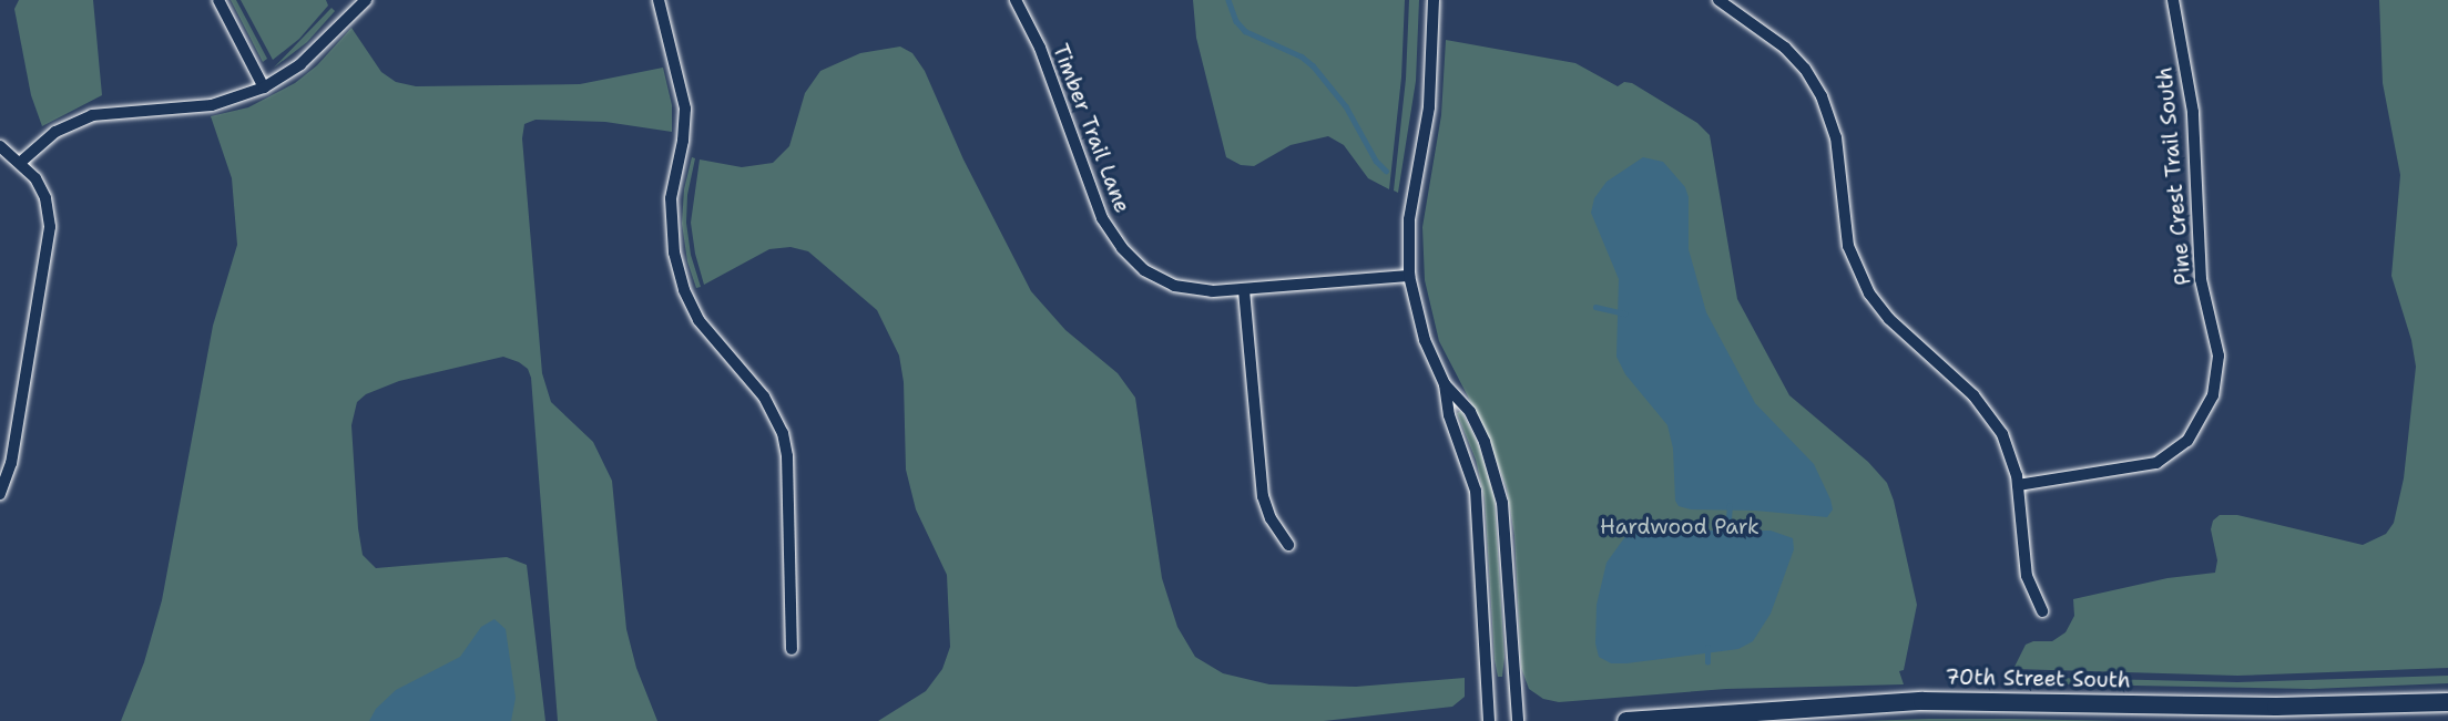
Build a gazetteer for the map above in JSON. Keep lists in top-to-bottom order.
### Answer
{
  "streets": {
    "main road": ["70th Street South"],
    "street": ["Timber Trail Lane", "Pine Crest Trail South"]
  },
  "parks": ["Hardwood Park"]
}
